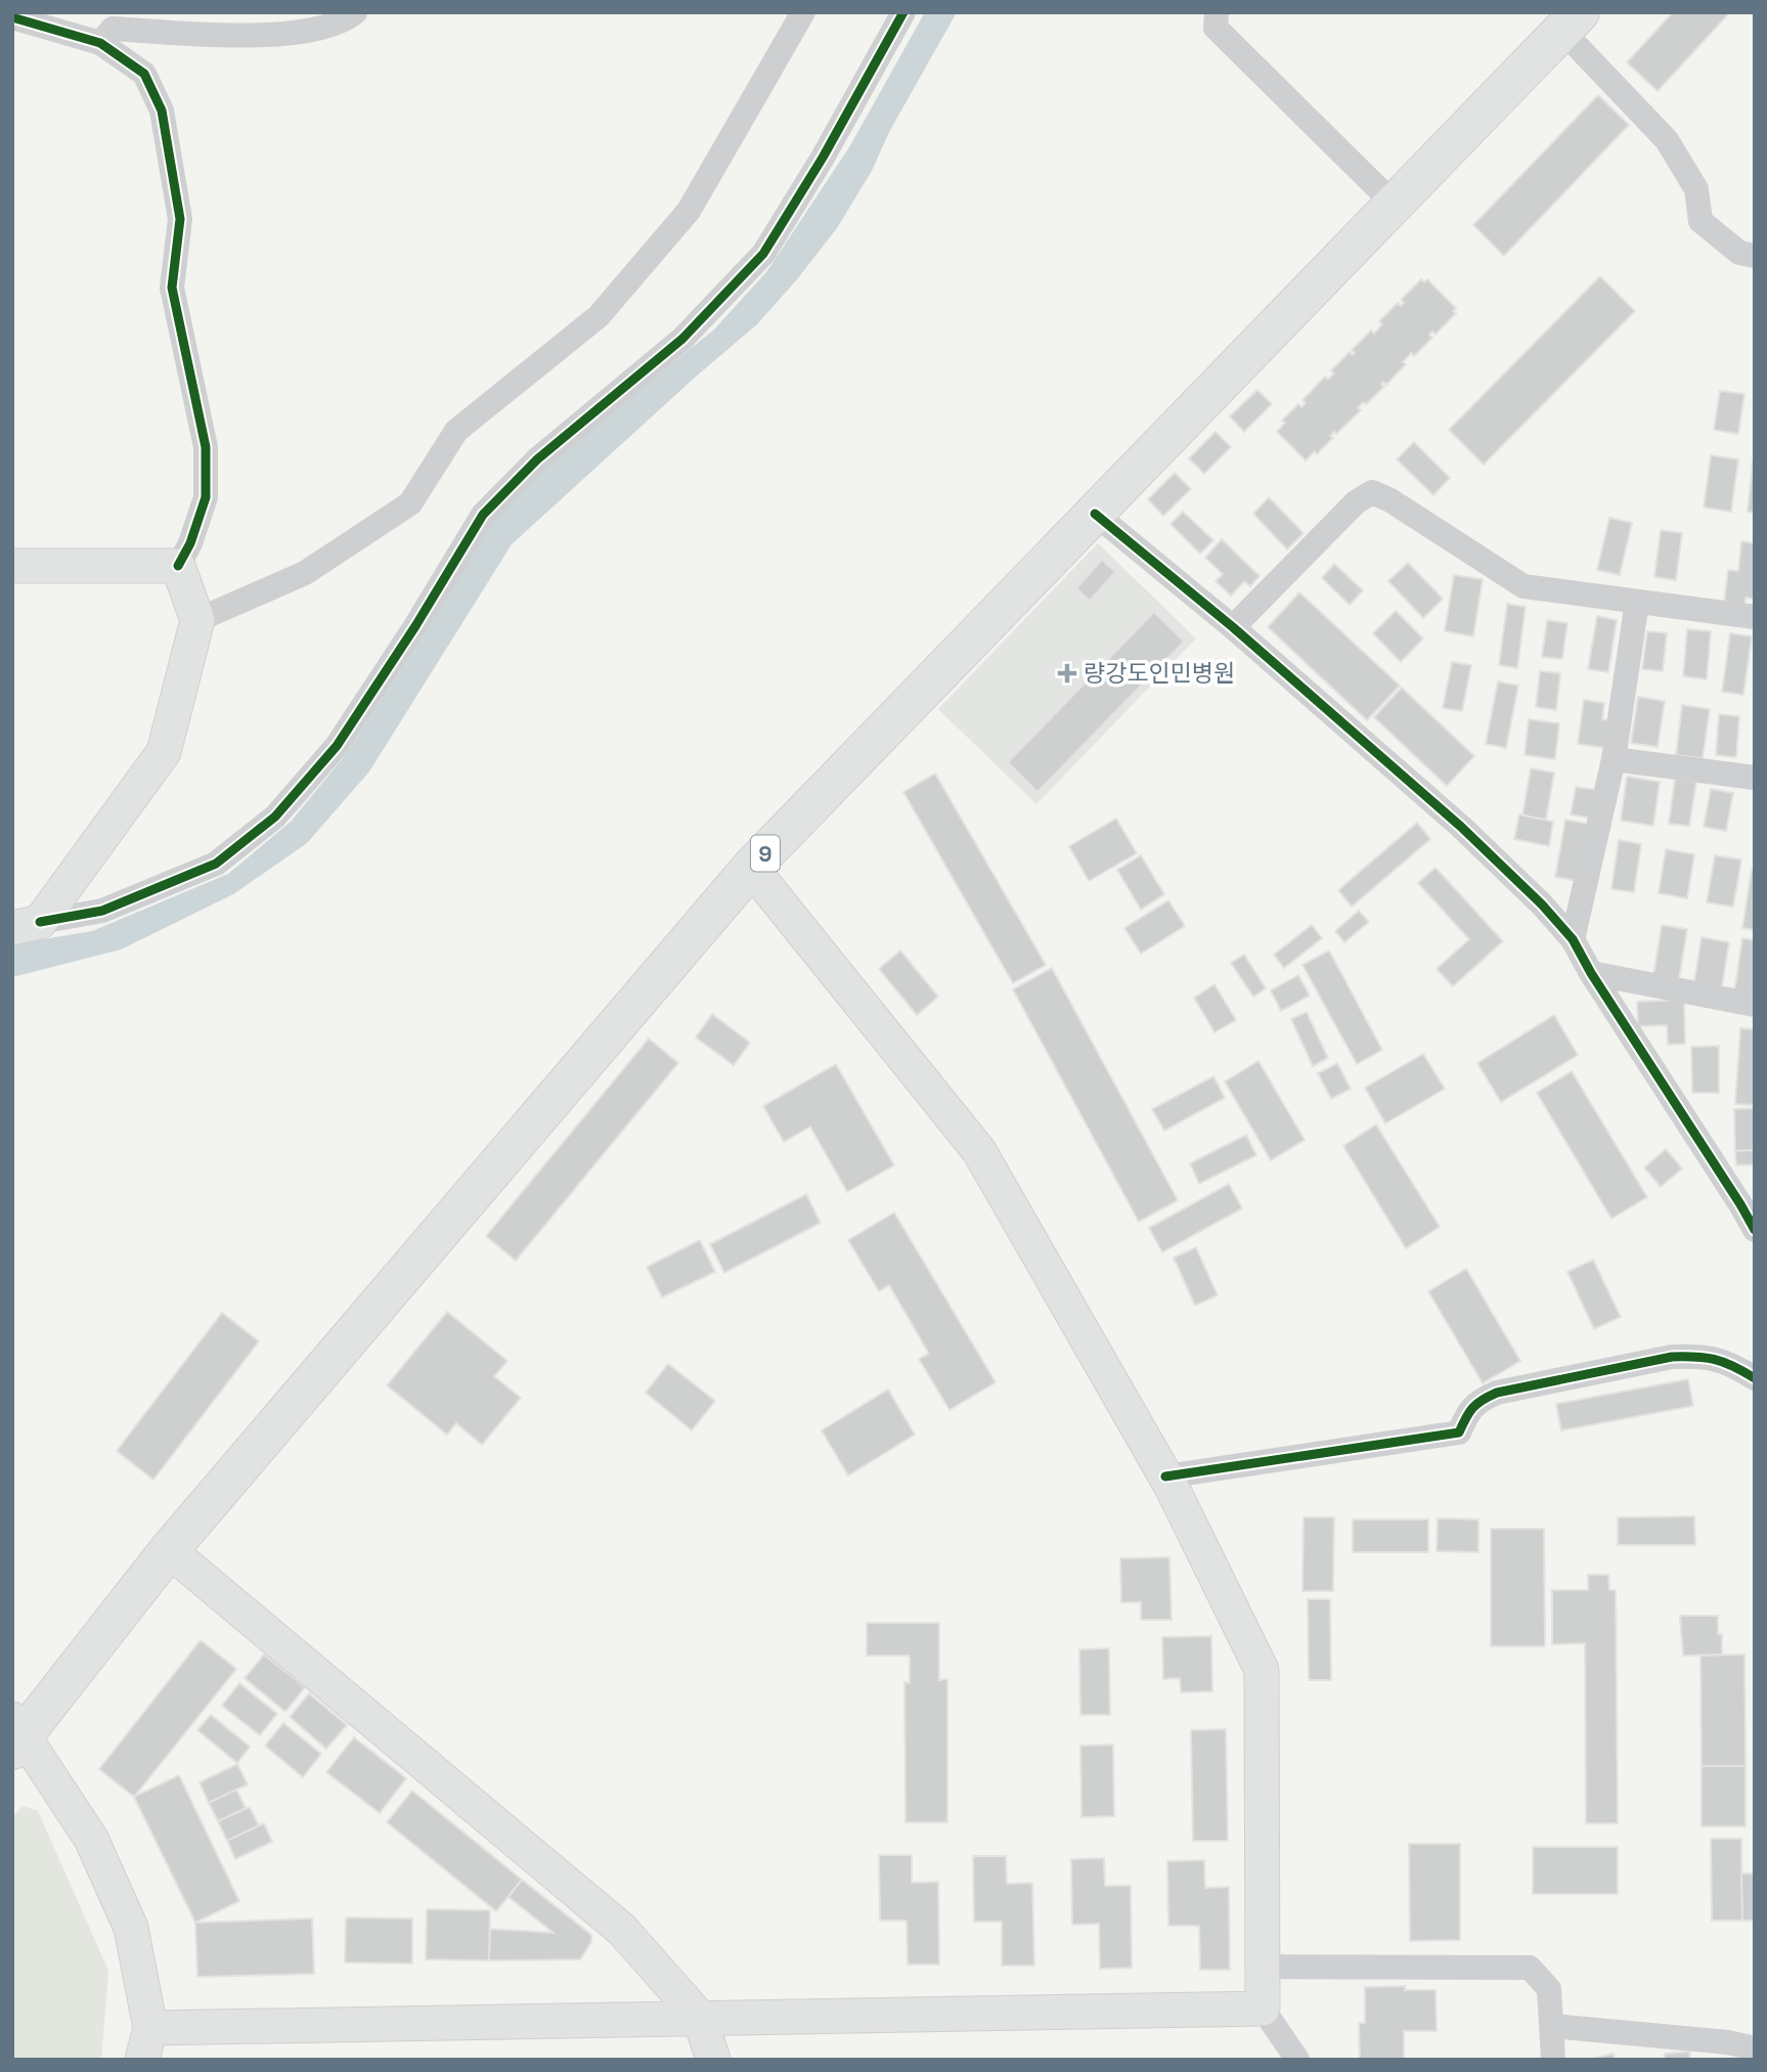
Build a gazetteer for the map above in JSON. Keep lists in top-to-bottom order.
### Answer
{
  "streets": {
    "main road": ["9"]
  },
  "places": {
    "health": ["량강도인민병원"]
  }
}
